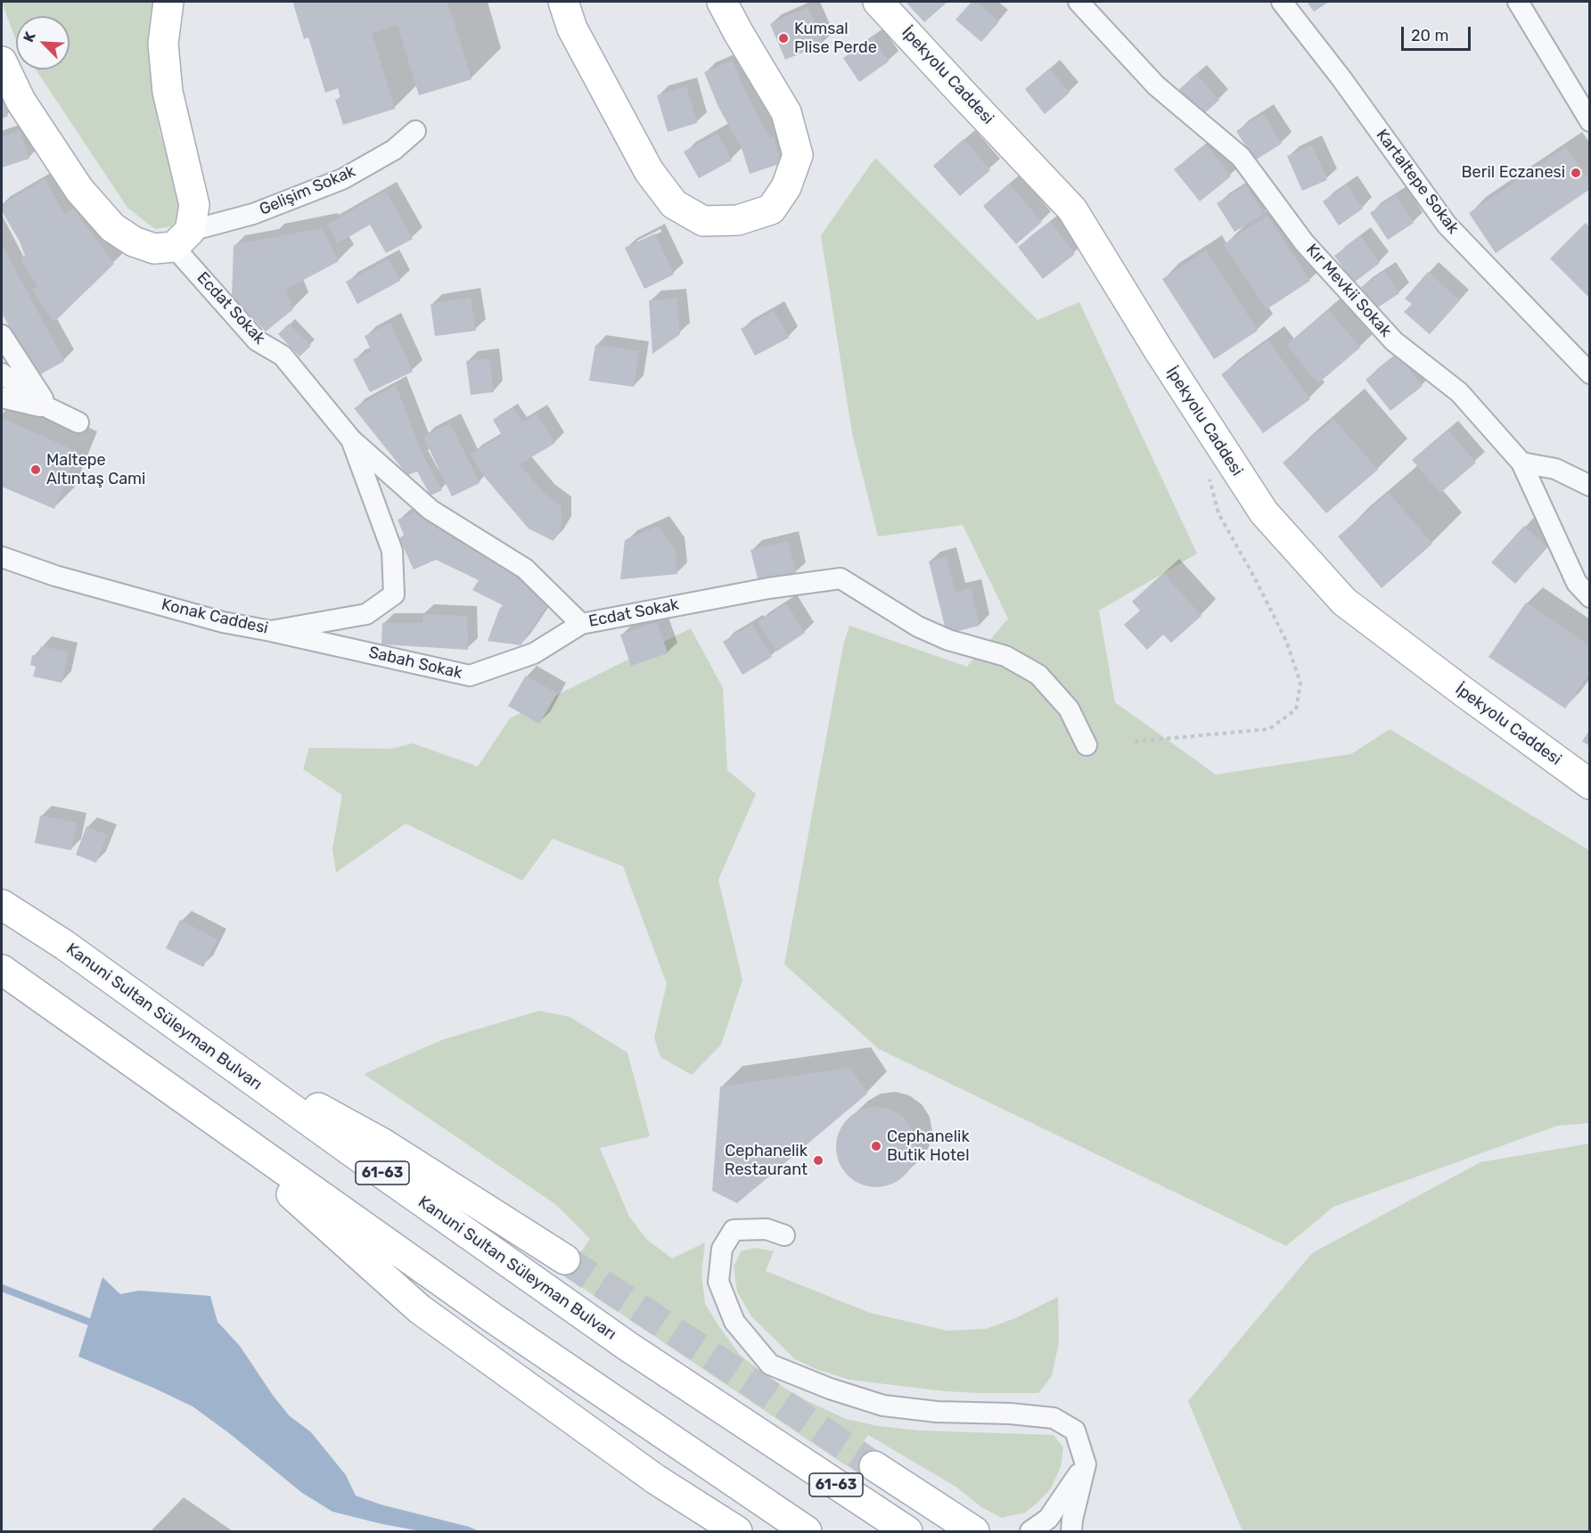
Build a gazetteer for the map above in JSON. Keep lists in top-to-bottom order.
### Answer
{
  "streets": {
    "main road": ["İpekyolu Caddesi", "Kanuni Sultan Süleyman Bulvarı", "61-63"],
    "street": [
      "Kartaltepe Sokak",
      "Gelişim Sokak",
      "Kır Mevkii Sokak",
      "Ecdat Sokak",
      "Konak Caddesi",
      "Sabah Sokak"
    ]
  },
  "crossings": [
    ["Gelişim Sokak", "Ecdat Sokak"],
    ["Ecdat Sokak", "Konak Caddesi"],
    ["Ecdat Sokak", "Sabah Sokak"],
    ["Konak Caddesi", "Sabah Sokak"],
    ["Kanuni Sultan Süleyman Bulvarı", "61-63"]
  ],
  "places": [
    "Kumsal Plise Perde",
    "Beril Eczanesi",
    "Maltepe Altıntaş Cami",
    "Cephanelik Butik Hotel",
    "Cephanelik Restaurant"
  ],
  "scale_bar": "20 m",
  "north": "top left"
}
